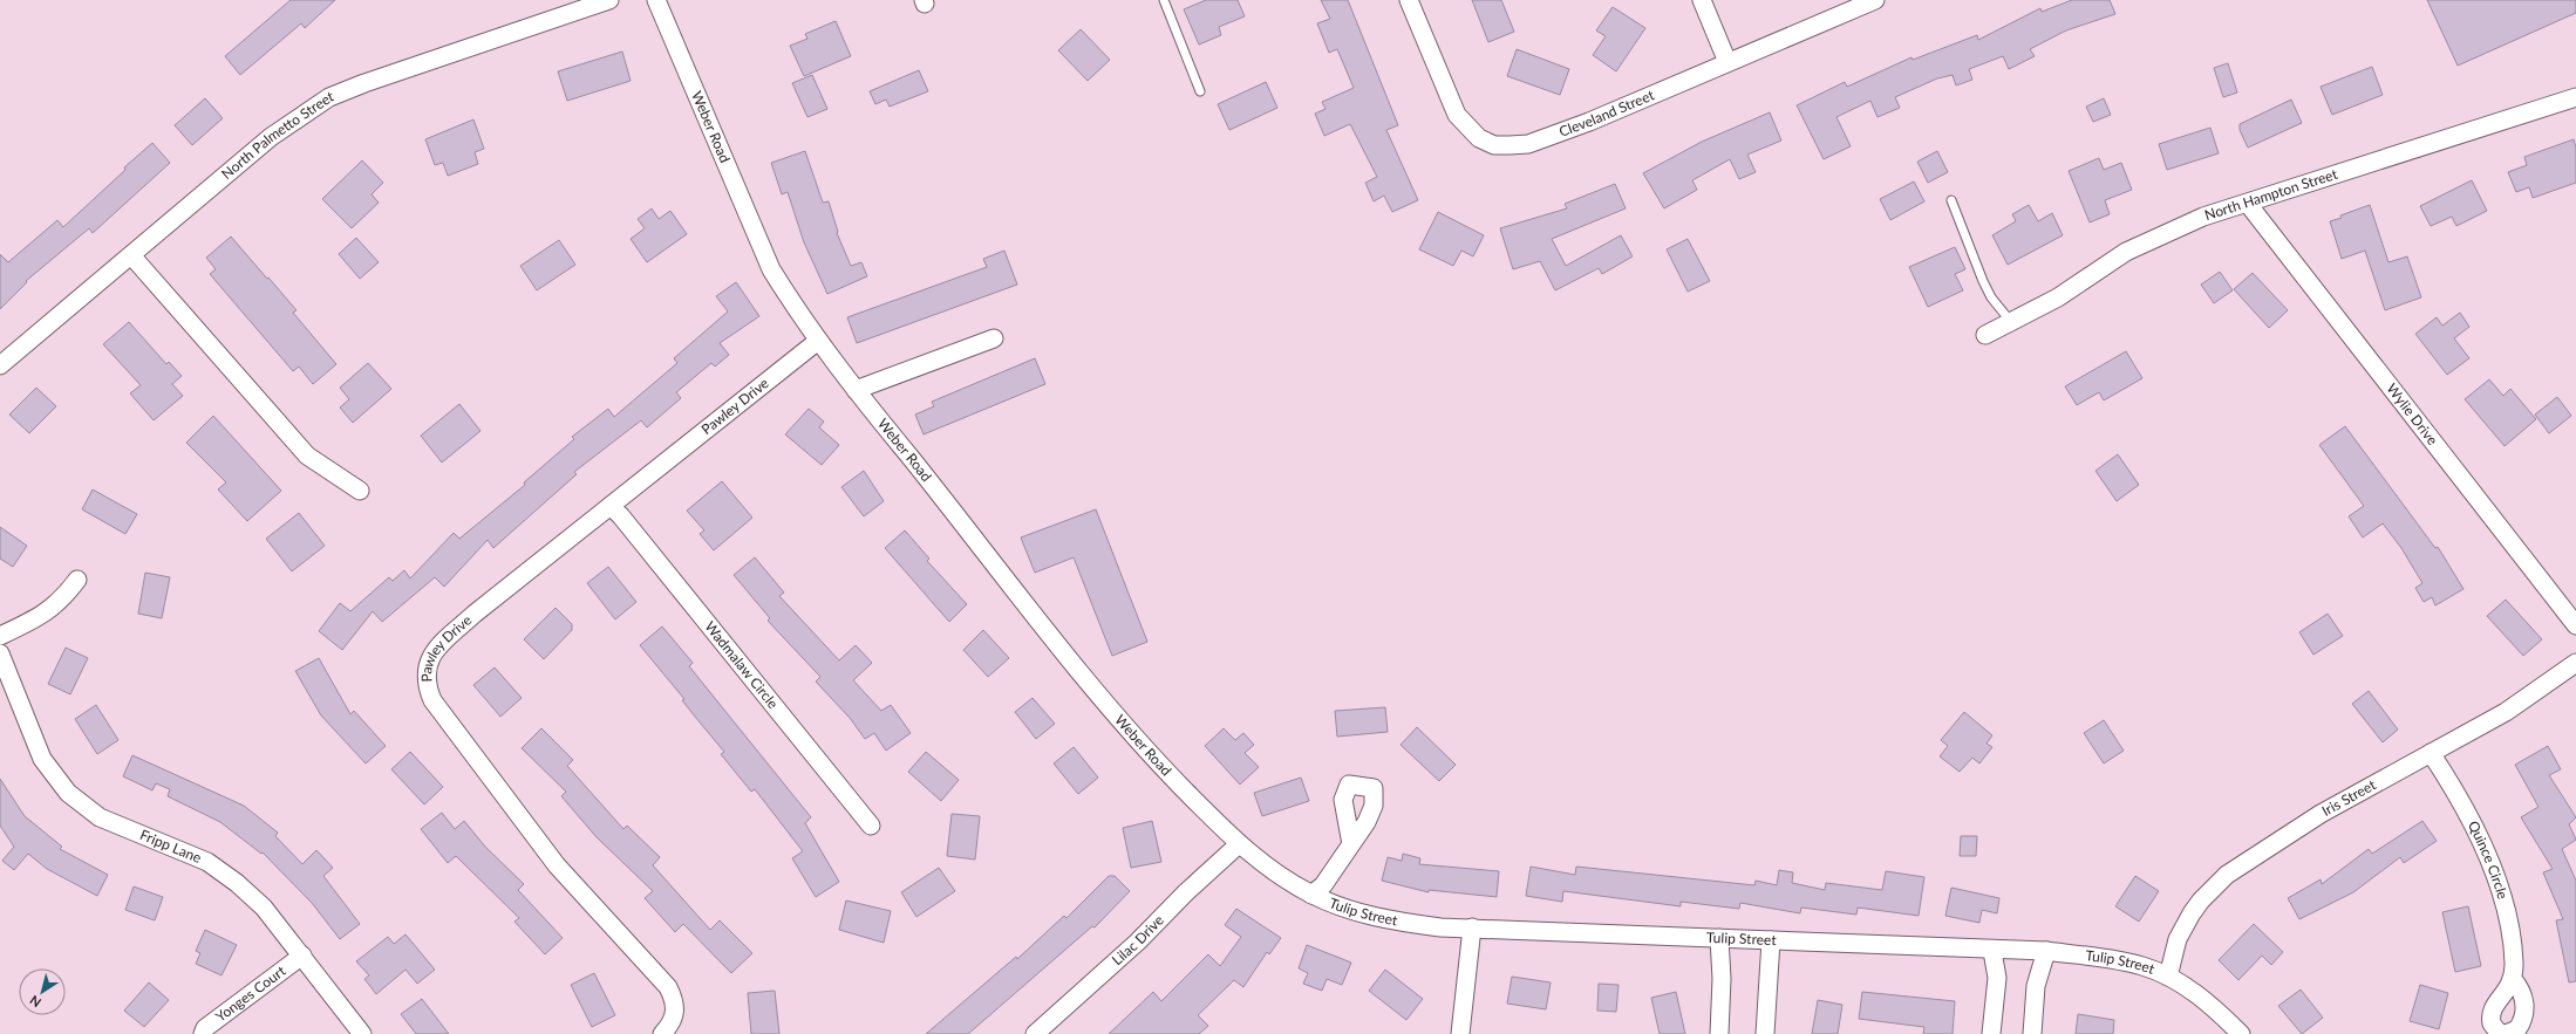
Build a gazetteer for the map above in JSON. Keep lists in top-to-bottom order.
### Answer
{
  "streets": {
    "street": [
      "Cleveland Street",
      "Weber Road",
      "North Palmetto Street",
      "North Hampton Street",
      "Pawley Drive",
      "Wylie Drive",
      "Wadmalaw Circle",
      "Iris Street",
      "Fripp Lane",
      "Quince Circle",
      "Tulip Street",
      "Lilac Drive",
      "Yonges Court"
    ]
  },
  "crossings": [
    ["Weber Road", "Pawley Drive"],
    ["Weber Road", "Tulip Street"],
    ["Weber Road", "Lilac Drive"],
    ["North Hampton Street", "Wylie Drive"],
    ["Pawley Drive", "Wadmalaw Circle"],
    ["Iris Street", "Quince Circle"],
    ["Iris Street", "Tulip Street"],
    ["Fripp Lane", "Yonges Court"],
    ["Tulip Street", "Lilac Drive"]
  ],
  "north": "bottom left"
}
